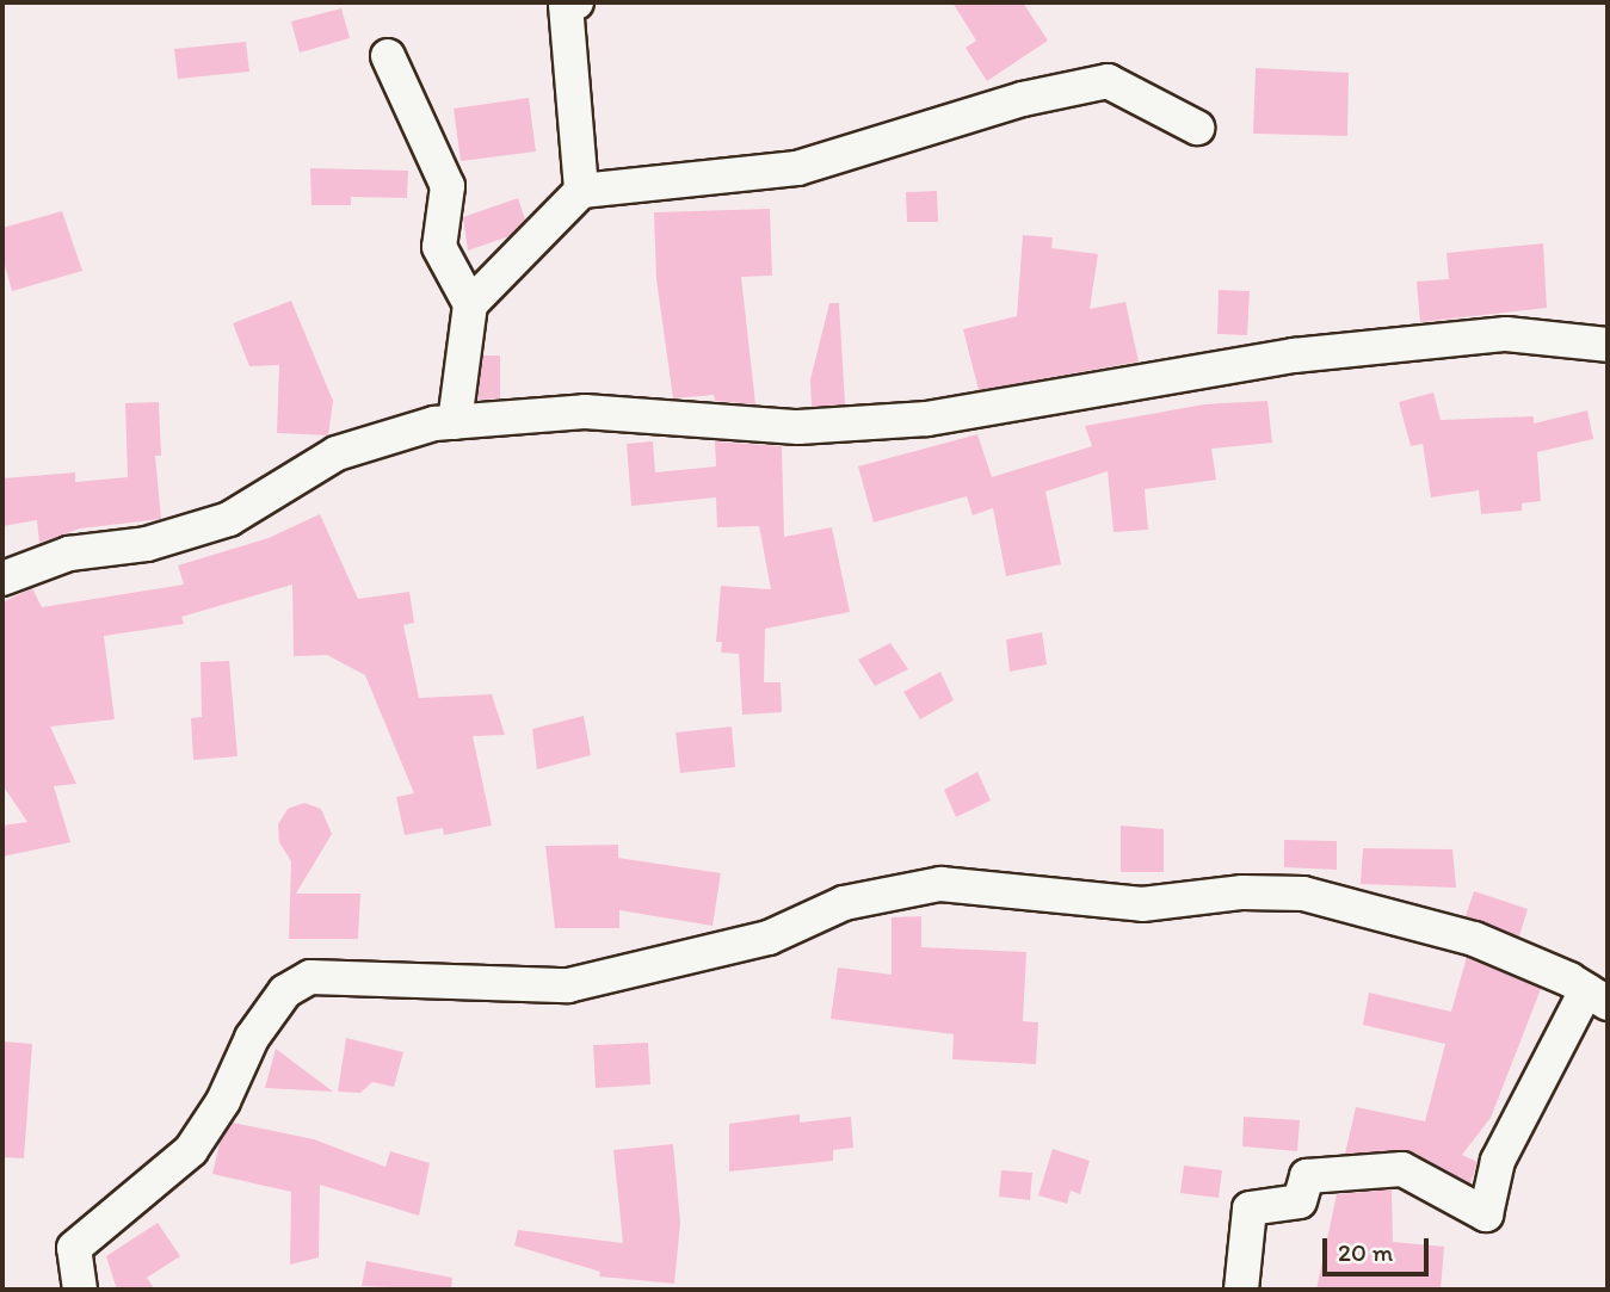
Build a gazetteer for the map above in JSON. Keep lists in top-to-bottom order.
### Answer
{
  "scale_bar": "20 m"
}
